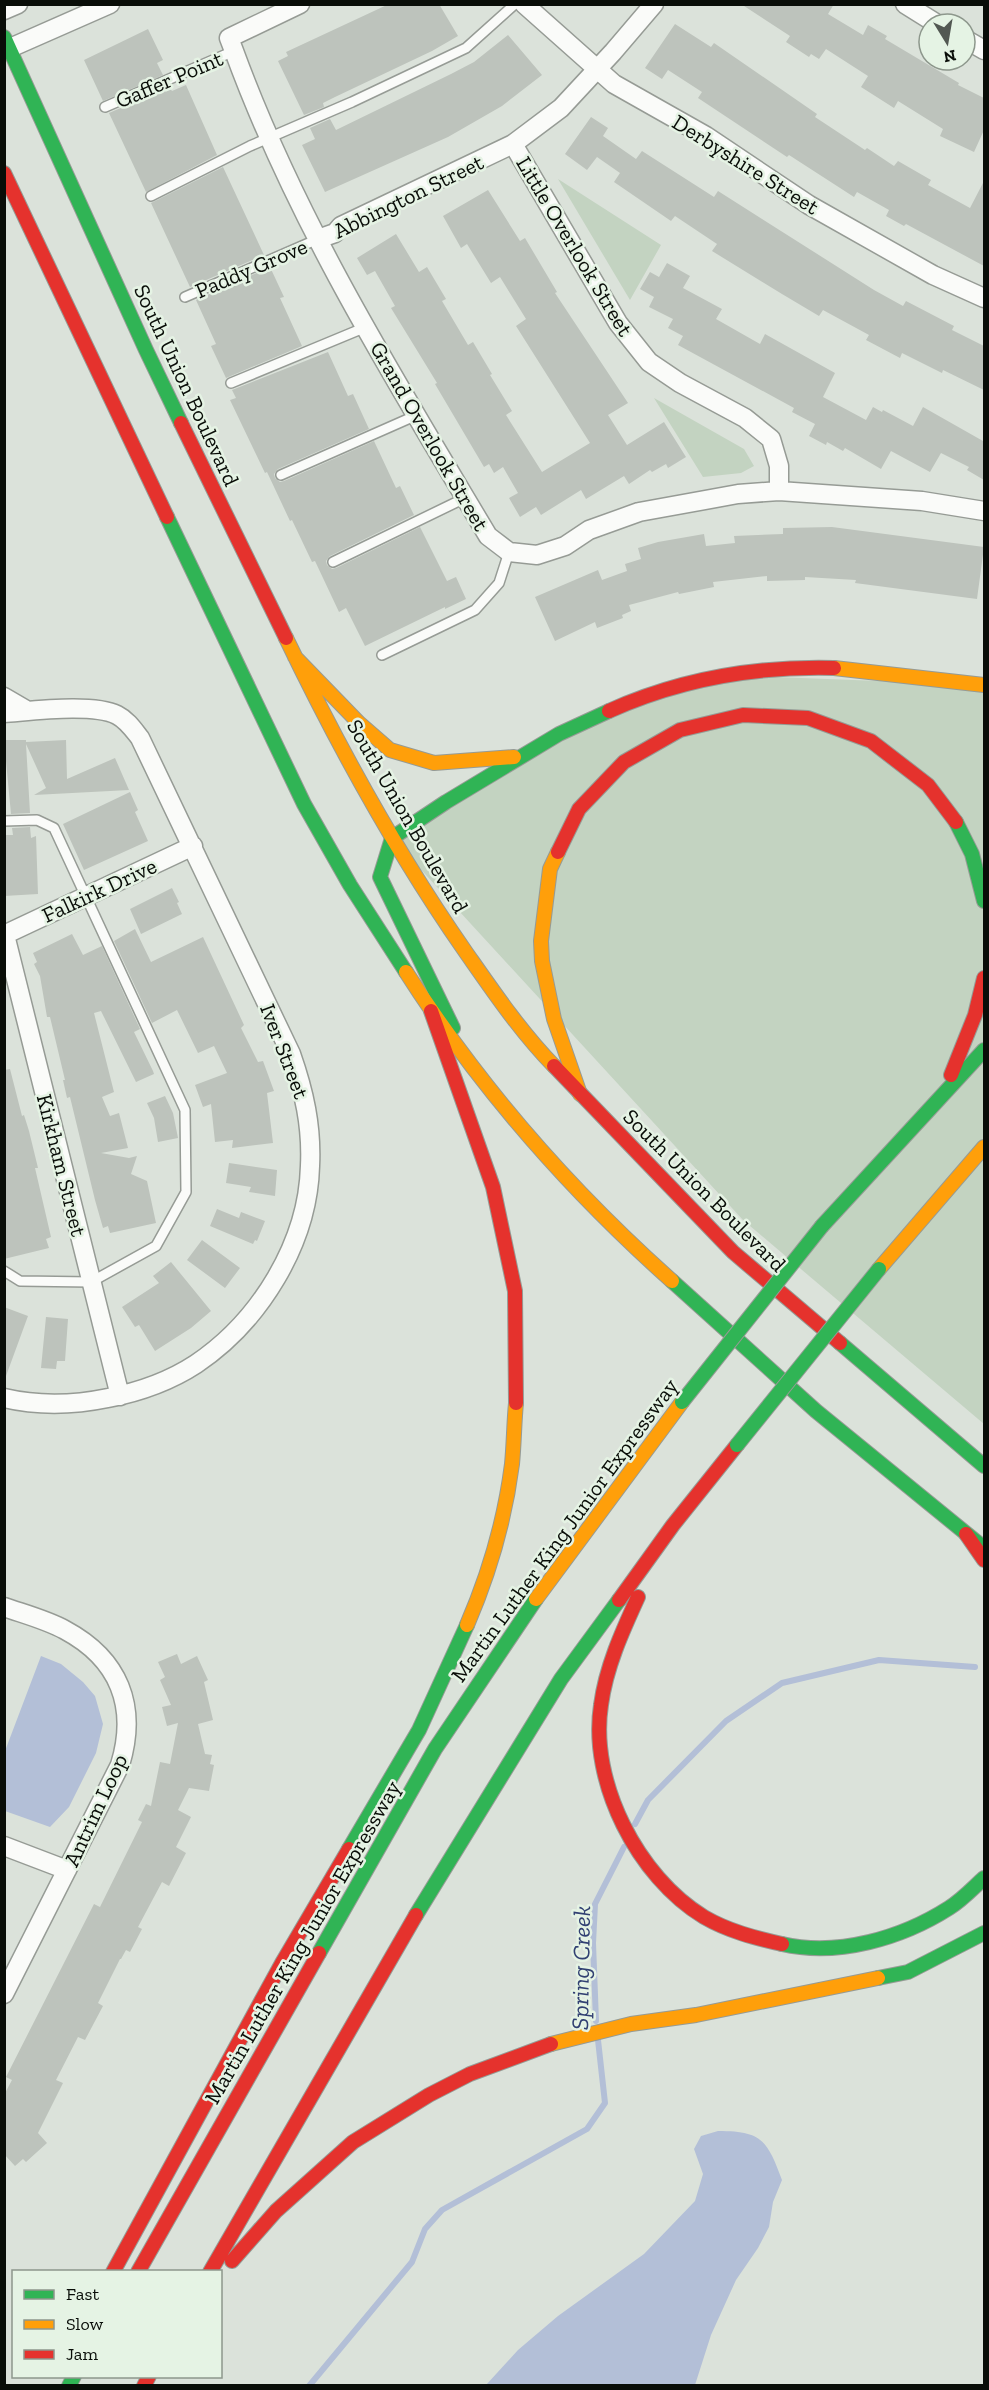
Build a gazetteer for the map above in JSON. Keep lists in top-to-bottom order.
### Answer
{
  "streets": {
    "main road": ["South Union Boulevard", "Martin Luther King Junior Expressway"],
    "street": [
      "Derbyshire Street",
      "Abbington Street",
      "Little Overlook Street",
      "Grand Overlook Street",
      "Falkirk Drive",
      "Iver Street",
      "Kirkham Street",
      "Antrim Loop"
    ],
    "lane": ["Gaffer Point", "Paddy Grove"]
  },
  "crossings": [
    ["Gaffer Point", "Grand Overlook Street"],
    ["Derbyshire Street", "Abbington Street"],
    ["Abbington Street", "Little Overlook Street"],
    ["Abbington Street", "Paddy Grove"],
    ["Abbington Street", "Grand Overlook Street"],
    ["Little Overlook Street", "Grand Overlook Street"],
    ["Paddy Grove", "Grand Overlook Street"],
    ["Falkirk Drive", "Iver Street"],
    ["Falkirk Drive", "Kirkham Street"],
    ["Iver Street", "Kirkham Street"]
  ],
  "water": ["Spring Creek"],
  "legend": ["Fast", "Slow", "Jam"],
  "north": "bottom"
}
